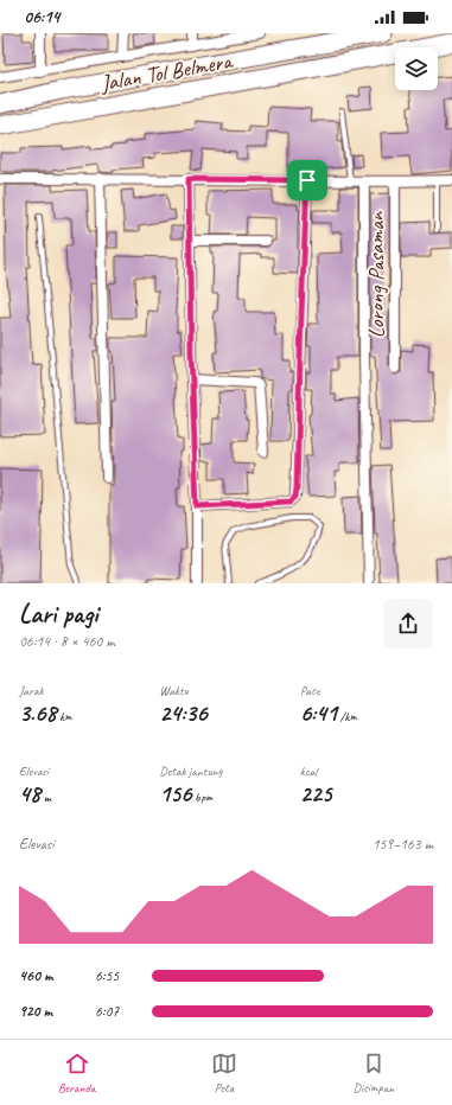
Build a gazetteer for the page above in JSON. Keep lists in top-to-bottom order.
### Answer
{
  "streets": {
    "highway": ["Jalan Tol Belmera"],
    "street": ["Lorong Pasaman"]
  },
  "page": {
    "status": "06:14",
    "heading": ["Lari pagi", "06:14 · 8 × 460 m"],
    "stats": [
      ["Jarak", "3.68 km"],
      ["Waktu", "24:36"],
      ["Pace", "6:41 /km"],
      ["Elevasi", "48 m"],
      ["Detak jantung", "156 bpm"],
      ["kcal", "225"]
    ],
    "chart": ["Elevasi", "159–163 m"],
    "list": [
      {
        "name": "460 m",
        "note": "6:55"
      },
      {
        "name": "920 m",
        "note": "6:07"
      }
    ],
    "tabs": ["Beranda", "Peta", "Disimpan"]
  }
}
